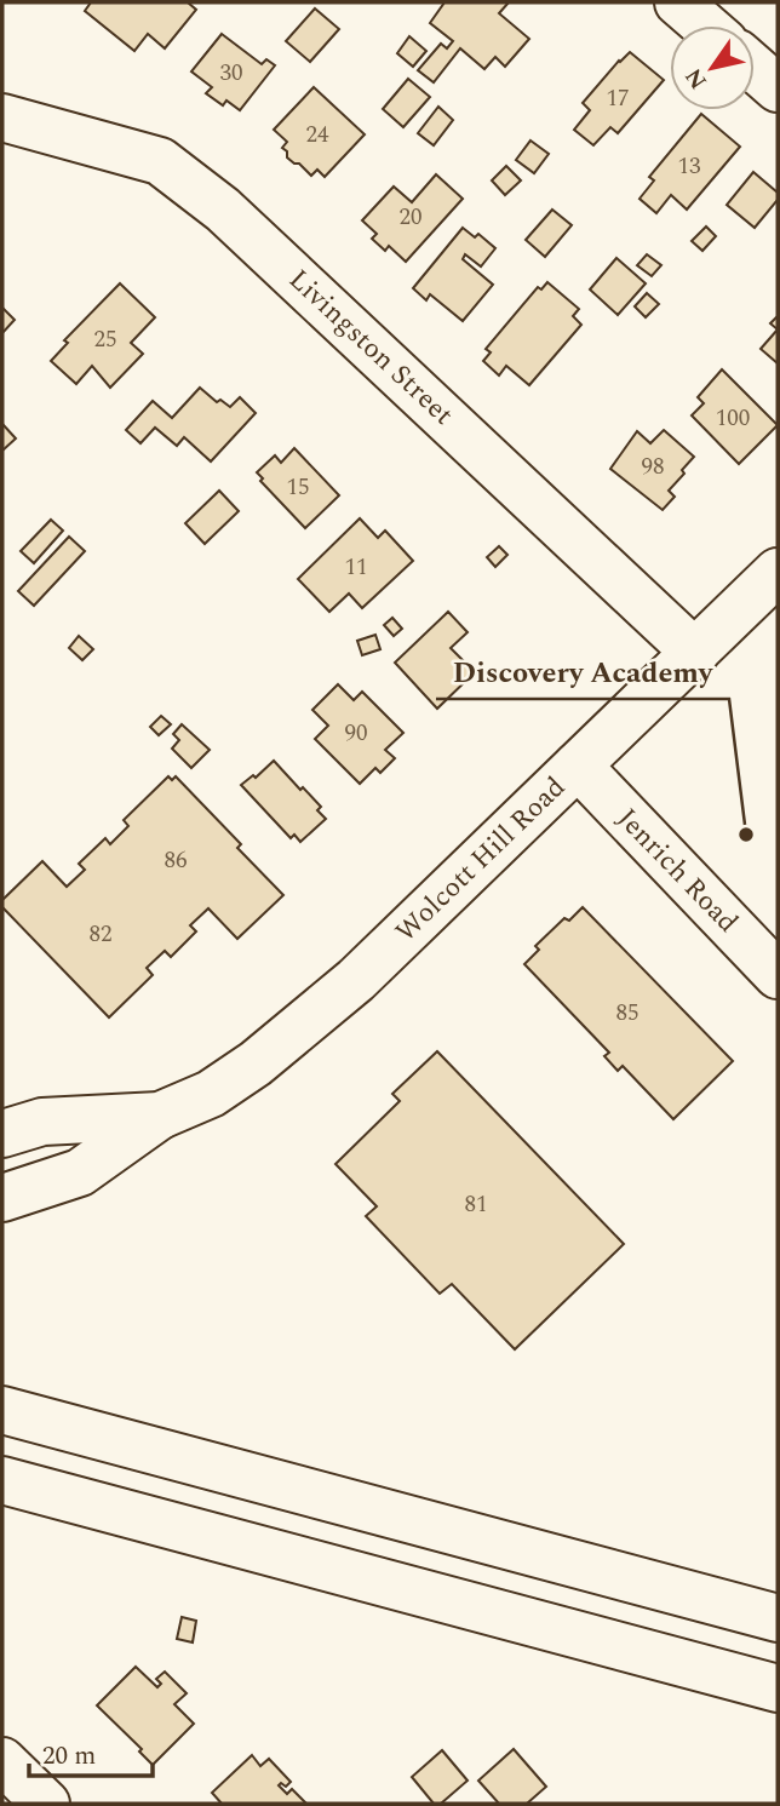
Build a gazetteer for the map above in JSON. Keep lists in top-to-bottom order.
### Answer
{
  "streets": {
    "main road": ["Livingston Street", "Wolcott Hill Road", "Jenrich Road"]
  },
  "crossings": [
    ["Livingston Street", "Wolcott Hill Road"],
    ["Wolcott Hill Road", "Jenrich Road"]
  ],
  "places": ["Discovery Academy"],
  "house_numbers": [
    "30",
    "17",
    "24",
    "13",
    "20",
    "25",
    "100",
    "98",
    "15",
    "11",
    "90",
    "86",
    "82",
    "85",
    "81"
  ],
  "scale_bar": "20 m",
  "north": "bottom left"
}
